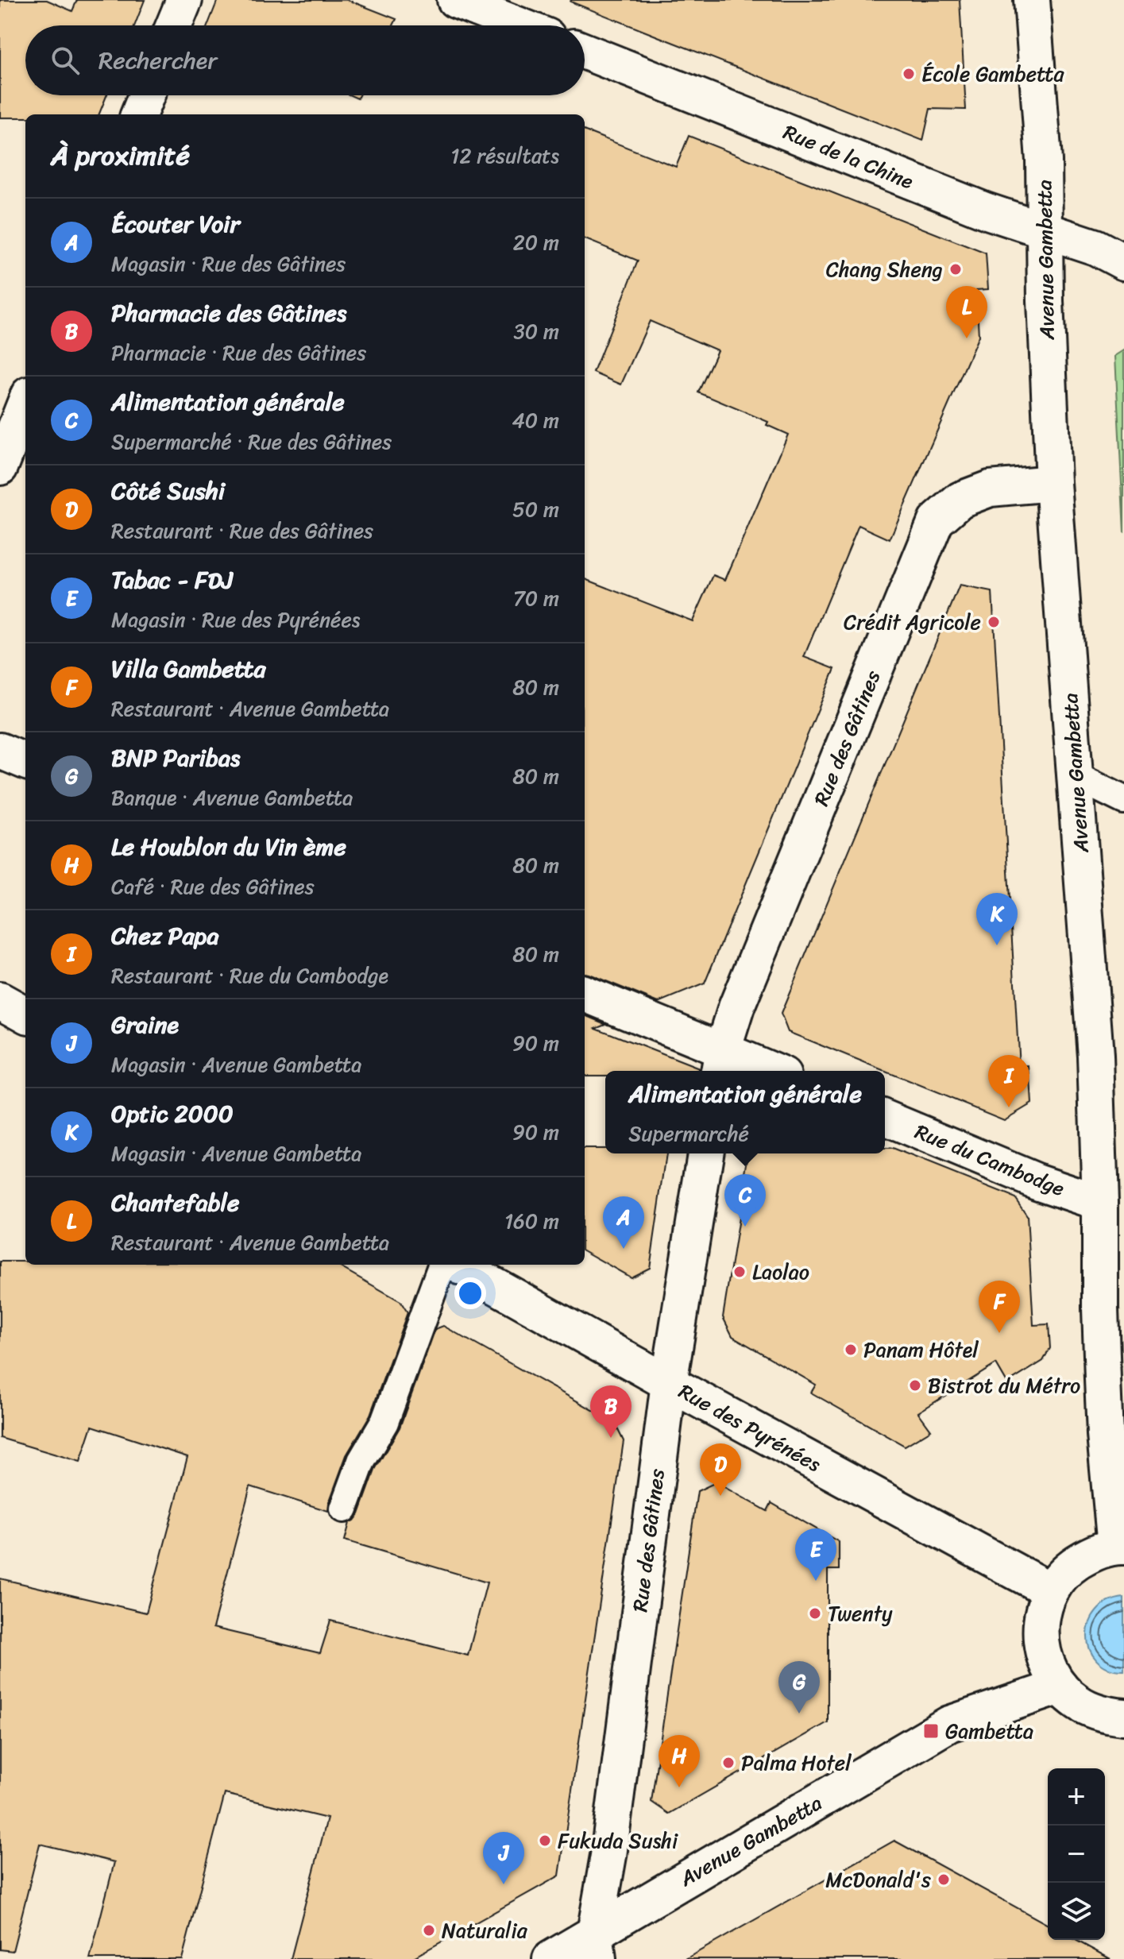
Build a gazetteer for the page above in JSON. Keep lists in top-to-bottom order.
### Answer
{
  "streets": {
    "main road": [
      "Rue de la Chine",
      "Avenue Gambetta",
      "Rue des Gâtines",
      "Rue du Cambodge",
      "Rue des Pyrénées"
    ]
  },
  "crossings": [
    ["Rue de la Chine", "Avenue Gambetta"],
    ["Avenue Gambetta", "Rue des Gâtines"],
    ["Avenue Gambetta", "Rue du Cambodge"],
    ["Rue des Gâtines", "Rue des Pyrénées"]
  ],
  "places": {
    "other": [
      "École Gambetta",
      "Chang Sheng",
      "Crédit Agricole",
      "Laolao",
      "Panam Hôtel",
      "Bistrot du Métro",
      "Twenty",
      "Palma Hotel",
      "Fukuda Sushi",
      "McDonald's",
      "Naturalia"
    ],
    "transit": ["Gambetta"]
  },
  "page": {
    "search": "Rechercher",
    "heading": ["À proximité", "12 résultats"],
    "list": [
      {
        "mark": "A",
        "name": "Écouter Voir",
        "note": "Magasin · Rue des Gâtines",
        "value": "20 m"
      },
      {
        "mark": "B",
        "name": "Pharmacie des Gâtines",
        "note": "Pharmacie · Rue des Gâtines",
        "value": "30 m"
      },
      {
        "mark": "C",
        "name": "Alimentation générale",
        "note": "Supermarché · Rue des Gâtines",
        "value": "40 m"
      },
      {
        "mark": "D",
        "name": "Côté Sushi",
        "note": "Restaurant · Rue des Gâtines",
        "value": "50 m"
      },
      {
        "mark": "E",
        "name": "Tabac - FDJ",
        "note": "Magasin · Rue des Pyrénées",
        "value": "70 m"
      },
      {
        "mark": "F",
        "name": "Villa Gambetta",
        "note": "Restaurant · Avenue Gambetta",
        "value": "80 m"
      },
      {
        "mark": "G",
        "name": "BNP Paribas",
        "note": "Banque · Avenue Gambetta",
        "value": "80 m"
      },
      {
        "mark": "H",
        "name": "Le Houblon du Vin ème",
        "note": "Café · Rue des Gâtines",
        "value": "80 m"
      },
      {
        "mark": "I",
        "name": "Chez Papa",
        "note": "Restaurant · Rue du Cambodge",
        "value": "80 m"
      },
      {
        "mark": "J",
        "name": "Graine",
        "note": "Magasin · Avenue Gambetta",
        "value": "90 m"
      },
      {
        "mark": "K",
        "name": "Optic 2000",
        "note": "Magasin · Avenue Gambetta",
        "value": "90 m"
      },
      {
        "mark": "L",
        "name": "Chantefable",
        "note": "Restaurant · Avenue Gambetta",
        "value": "160 m"
      }
    ],
    "pins": [
      "L",
      "K",
      "I",
      "C",
      "A",
      "F",
      "B",
      "D",
      "E",
      "G",
      "H",
      "J"
    ],
    "popup": ["Alimentation générale", "Supermarché"],
    "map_buttons": ["+", "−"]
  }
}
